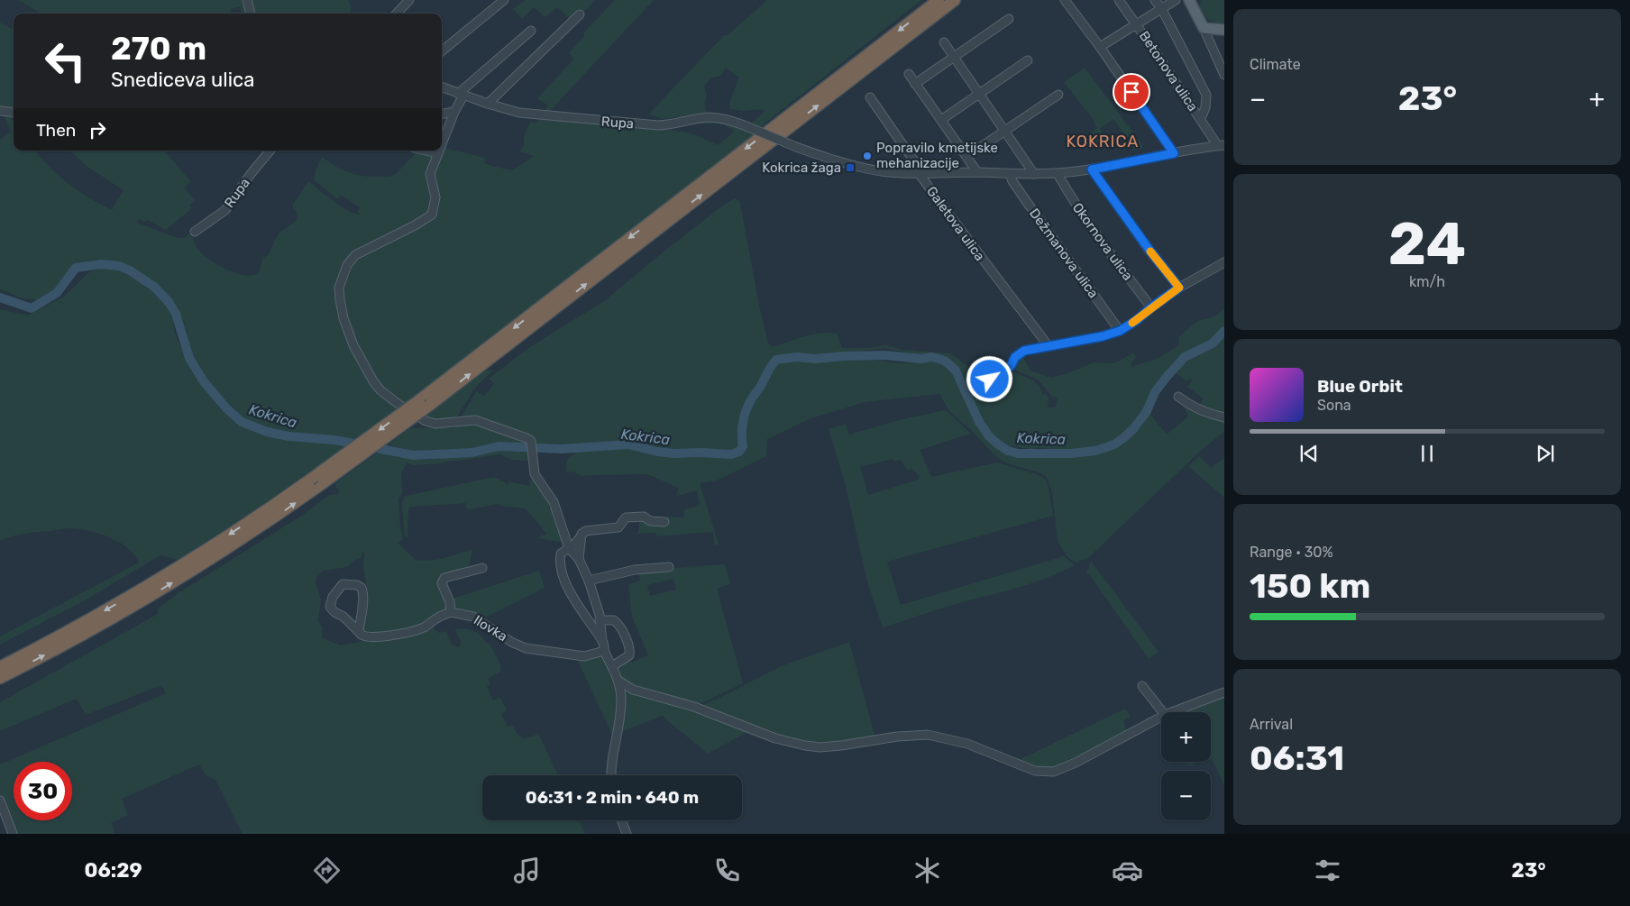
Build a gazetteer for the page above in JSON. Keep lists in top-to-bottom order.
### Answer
{
  "streets": {
    "street": [
      "Betonova ulica",
      "Rupa",
      "Galetova ulica",
      "Okornova ulica",
      "Dežmanova ulica",
      "Ilovka"
    ]
  },
  "crossings": [
    ["Betonova ulica", "Rupa"],
    ["Rupa", "Galetova ulica"],
    ["Rupa", "Okornova ulica"],
    ["Rupa", "Dežmanova ulica"]
  ],
  "districts": ["KOKRICA"],
  "water": ["Kokrica"],
  "places": {
    "other": ["Popravilo kmetijske mehanizacije"],
    "transit": ["Kokrica žaga"]
  },
  "page": {
    "tile": [
      "Climate",
      ["24", "km/h"],
      ["Range · 30%", "150 km"],
      ["Arrival", "06:31"]
    ],
    "turn": ["270 m", "Snediceva ulica"],
    "heat": ["−", "23°", "+"],
    "then": "Then",
    "song": ["Blue Orbit", "Sona"],
    "map_buttons": ["+", "−"],
    "limit": "30",
    "trip": "06:31 · 2 min · 640 m",
    "tabs": ["06:29", "23°"]
  }
}
